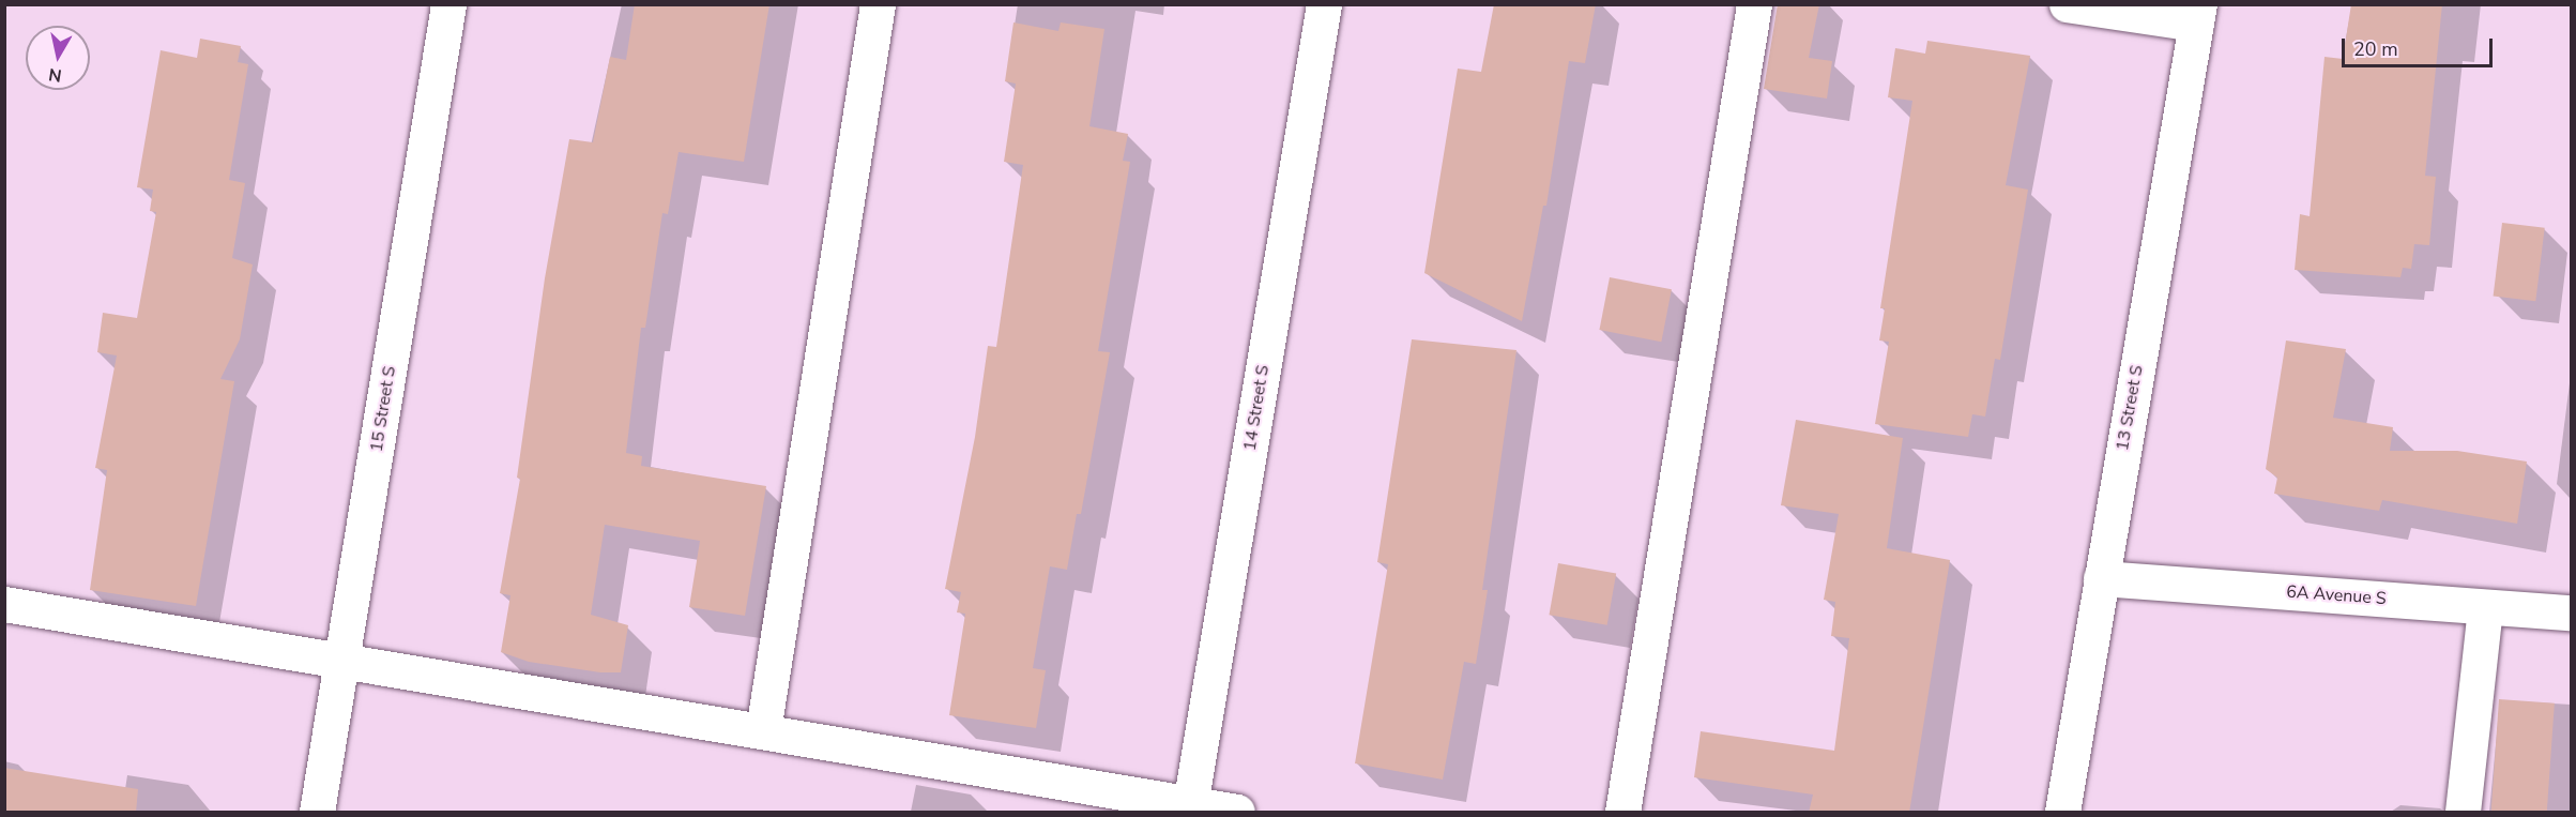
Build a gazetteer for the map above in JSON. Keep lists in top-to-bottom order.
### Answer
{
  "streets": {
    "street": [
      "14 Street S",
      "13 Street S",
      "15 Street S",
      "6A Avenue S"
    ]
  },
  "crossings": [
    ["13 Street S", "6A Avenue S"]
  ],
  "scale_bar": "20 m",
  "north": "bottom"
}
